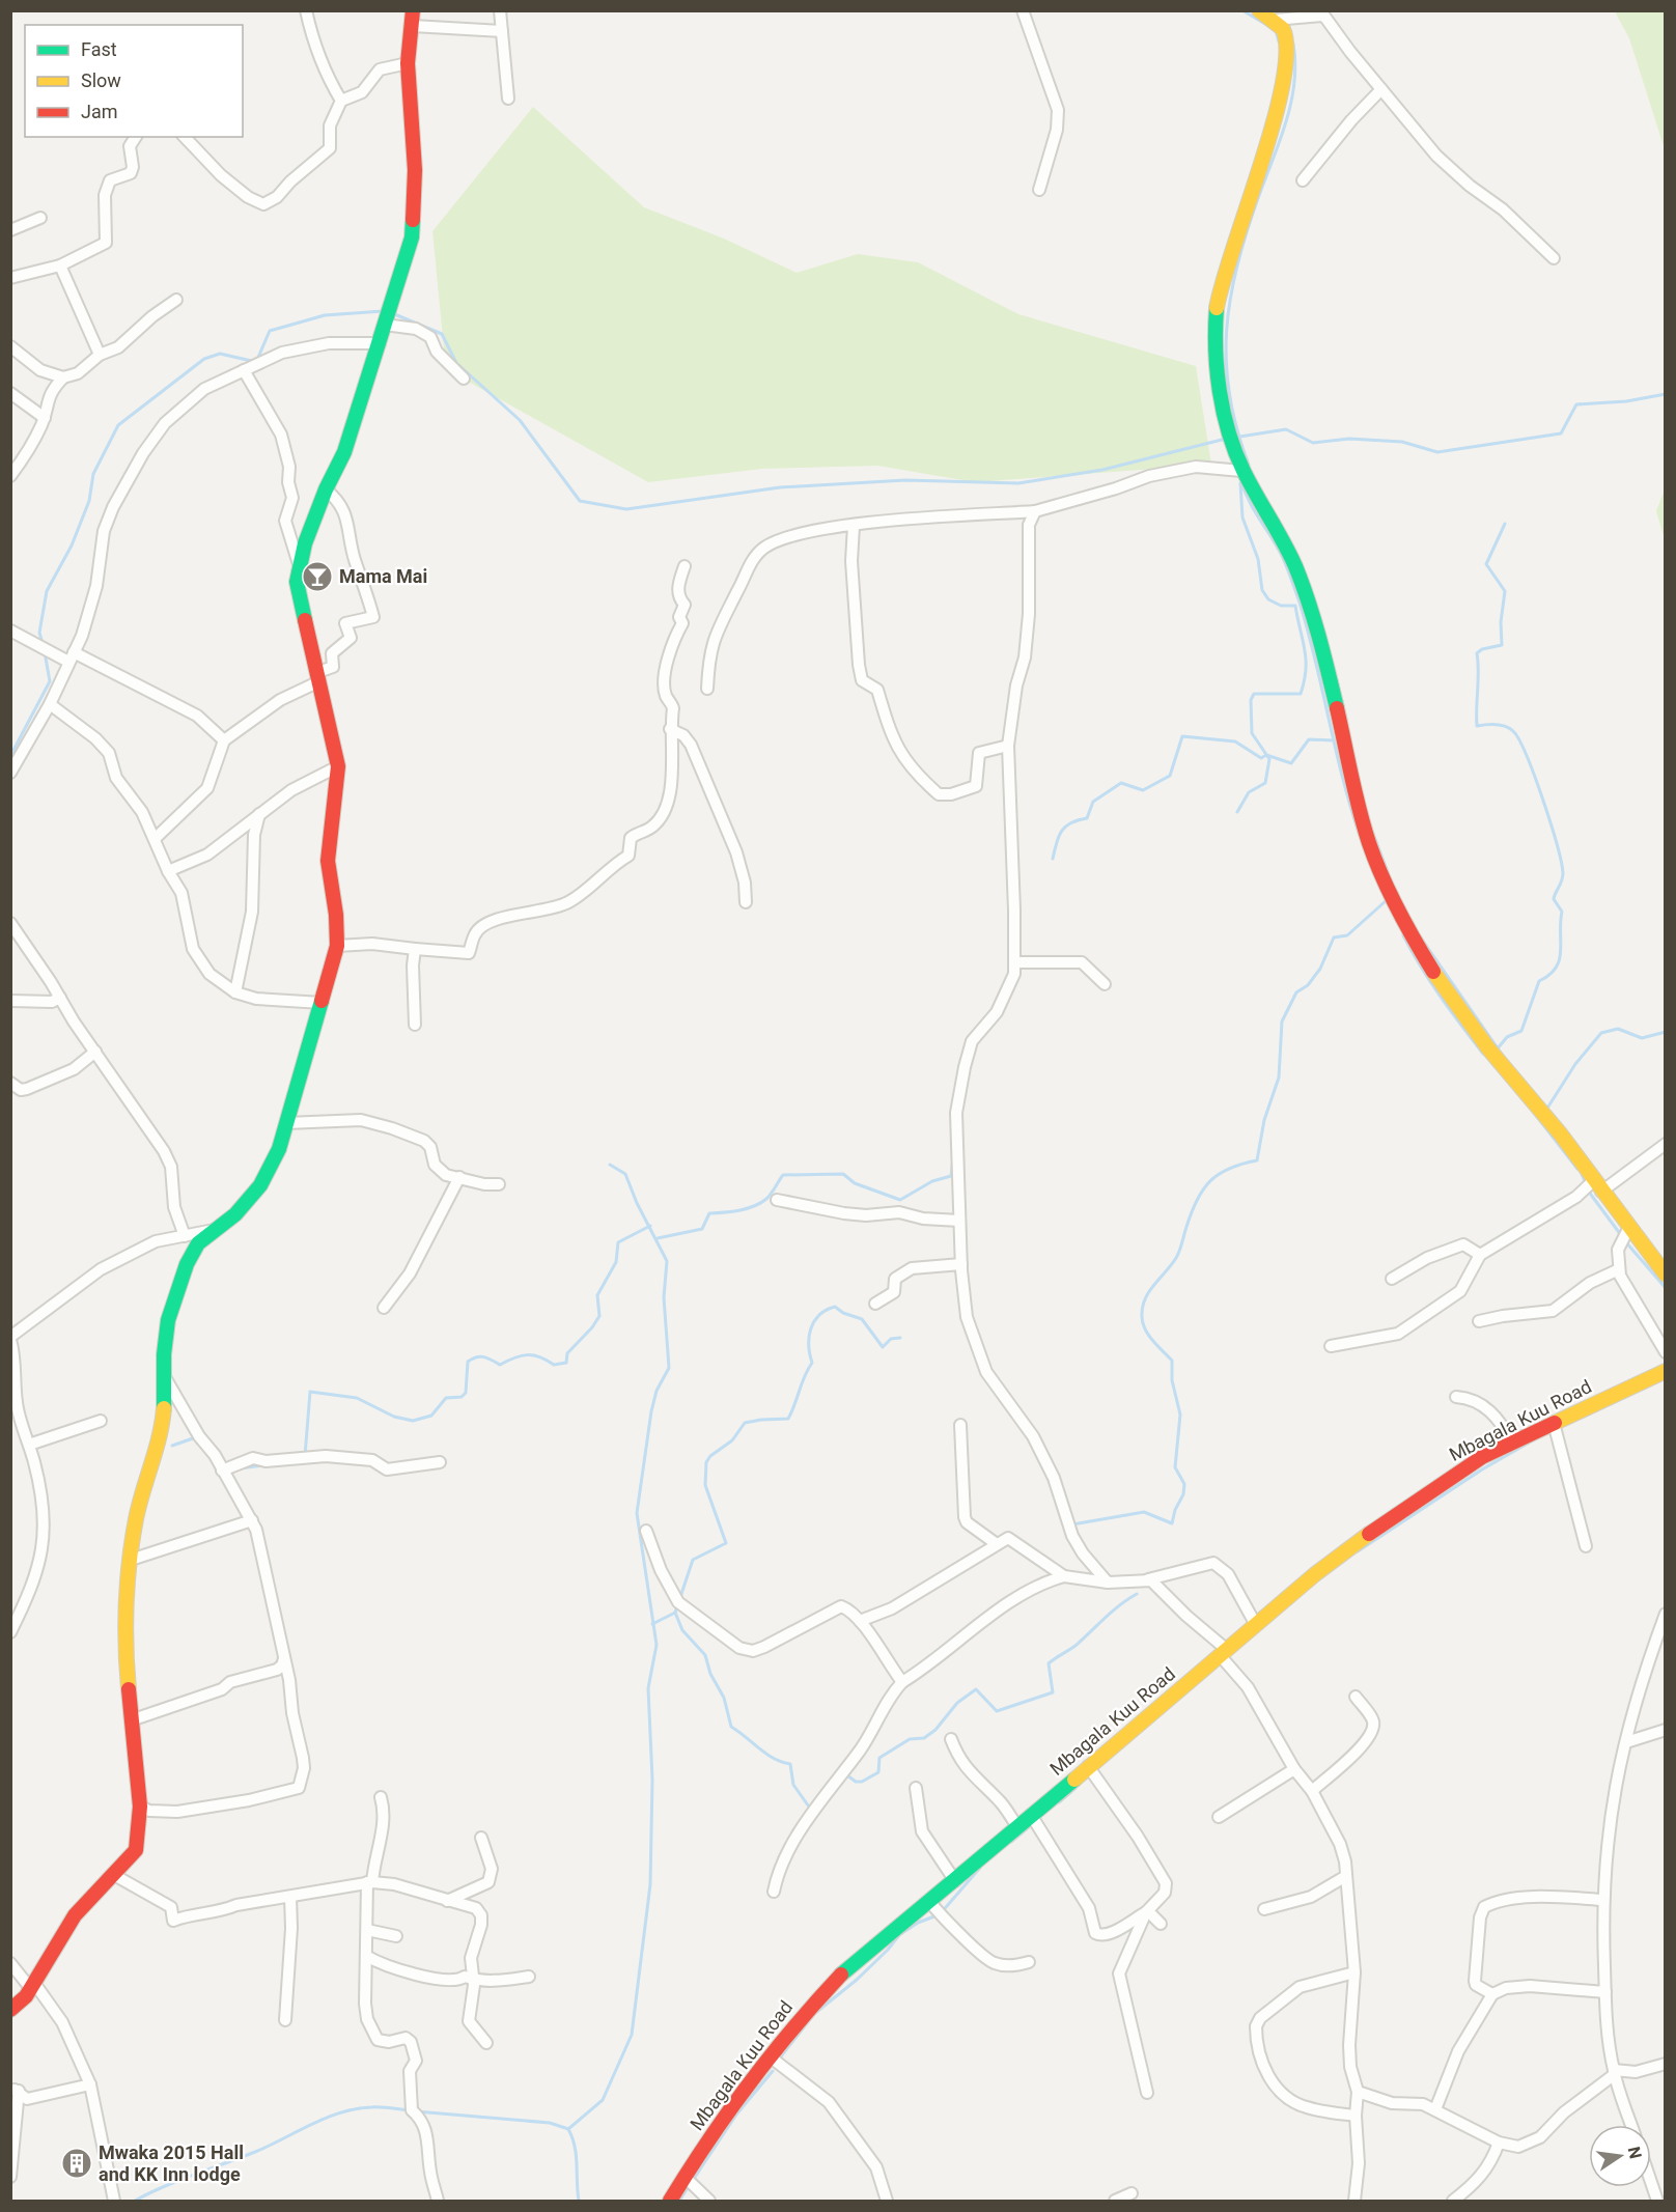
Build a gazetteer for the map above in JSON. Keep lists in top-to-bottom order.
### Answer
{
  "streets": {
    "street": ["Mbagala Kuu Road"]
  },
  "places": {
    "bar": ["Mama Mai"],
    "building": ["Mwaka 2015 Hall and KK Inn lodge"]
  },
  "legend": ["Fast", "Slow", "Jam"],
  "north": "right"
}
